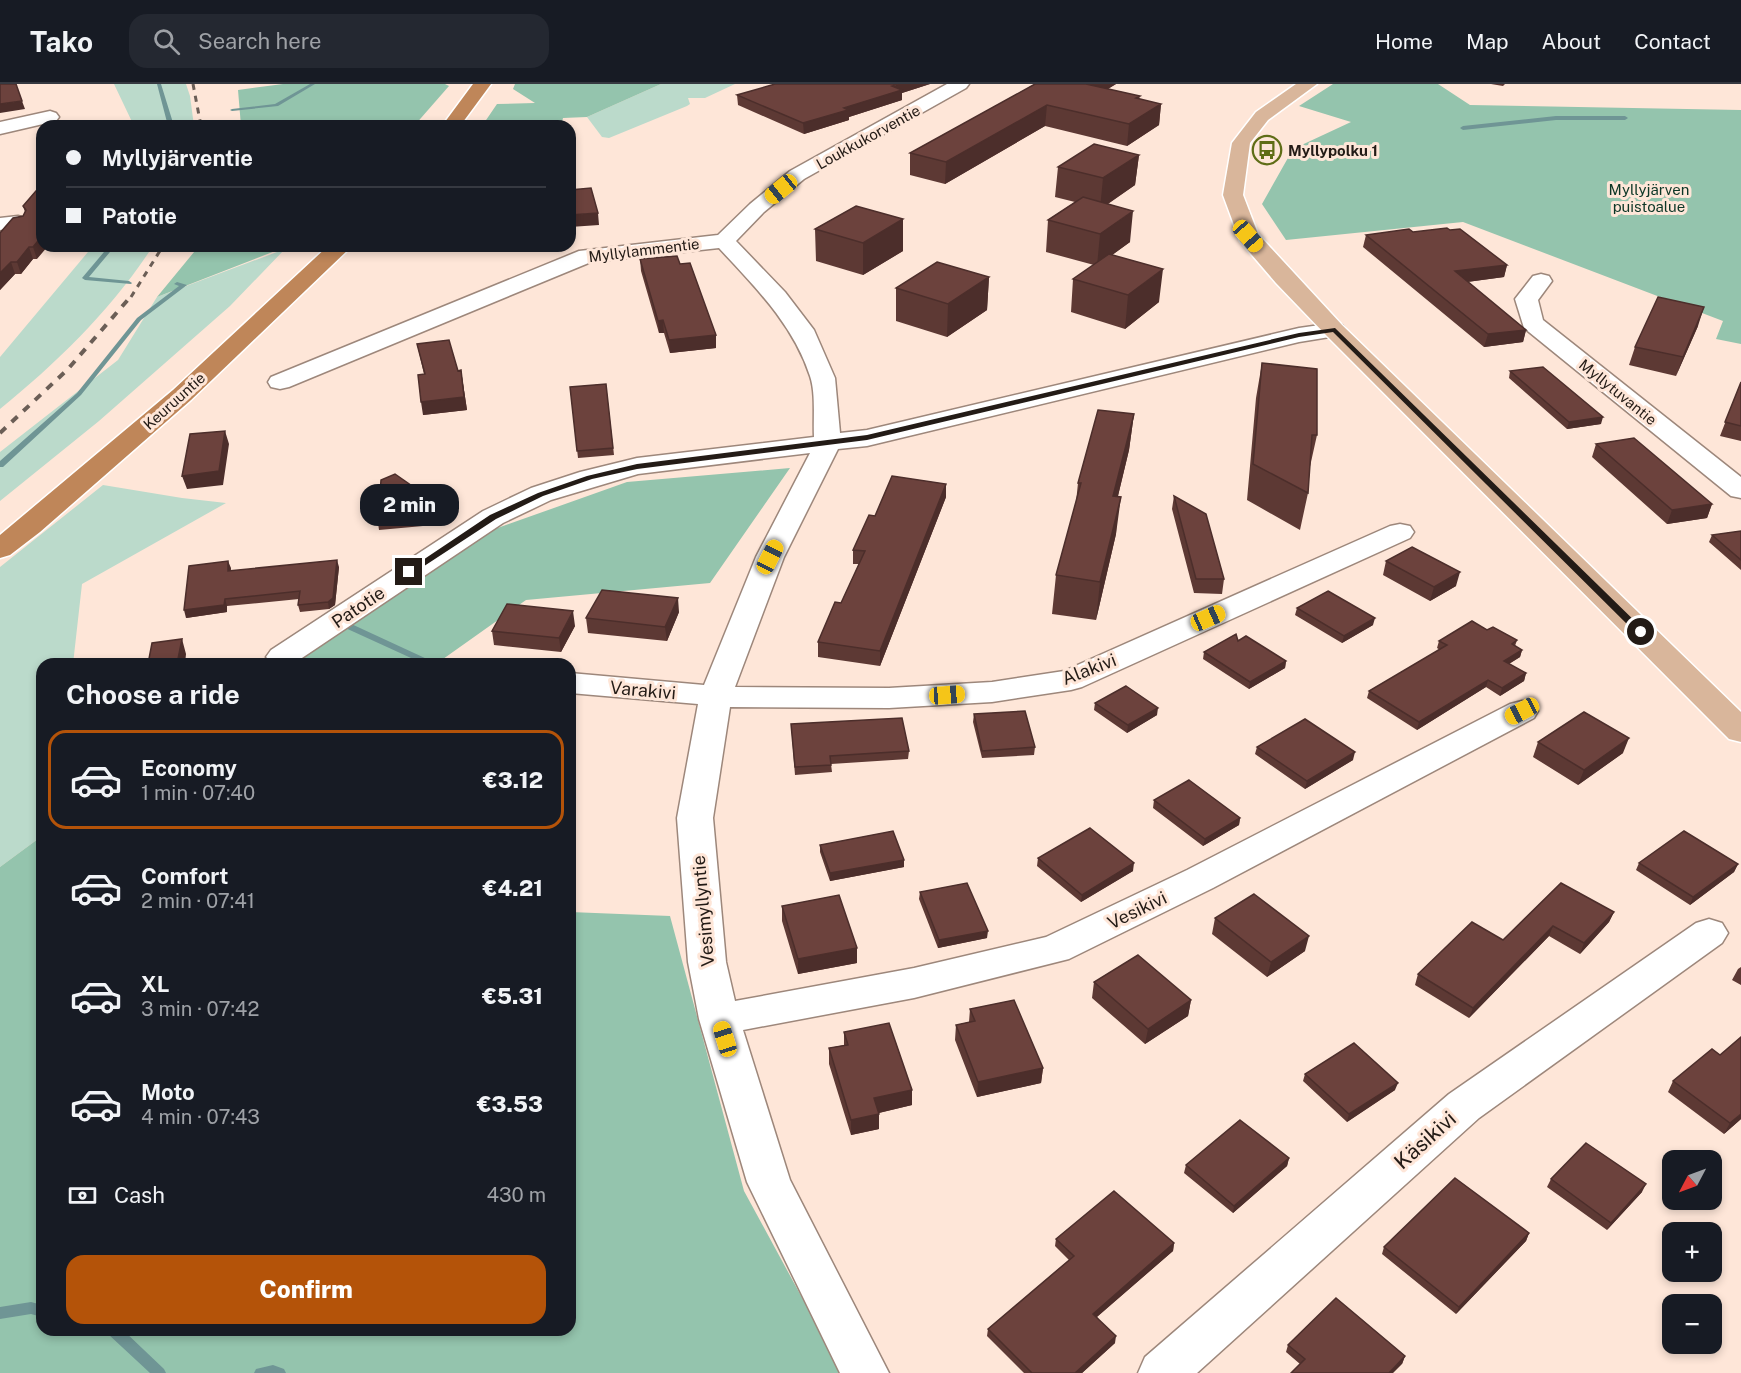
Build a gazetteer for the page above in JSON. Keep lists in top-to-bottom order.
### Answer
{
  "streets": {
    "highway": ["Keuruuntie"],
    "street": [
      "Loukkukorventie",
      "Myllylammentie",
      "Myllytuvantie",
      "Patotie",
      "Alakivi",
      "Varakivi",
      "Vesikivi",
      "Vesimyllyntie",
      "Käsikivi"
    ]
  },
  "crossings": [
    ["Loukkukorventie", "Myllylammentie"],
    ["Myllylammentie", "Patotie"],
    ["Myllylammentie", "Vesimyllyntie"],
    ["Patotie", "Vesimyllyntie"],
    ["Alakivi", "Varakivi"],
    ["Alakivi", "Vesimyllyntie"],
    ["Varakivi", "Vesimyllyntie"],
    ["Vesikivi", "Vesimyllyntie"]
  ],
  "parks": ["Myllyjärven puistoalue"],
  "places": {
    "bus stop": ["Myllypolku 1"]
  },
  "north": "bottom left",
  "page": {
    "header": "Tako",
    "search": "Search here",
    "nav": [
      "Home",
      "Map",
      "About",
      "Contact"
    ],
    "banner": ["Myllyjärventie", "Patotie"],
    "bubble": "2 min",
    "heading": "Choose a ride",
    "list": [
      {
        "name": "Economy",
        "note": "1 min · 07:40",
        "value": "€3.12"
      },
      {
        "name": "Comfort",
        "note": "2 min · 07:41",
        "value": "€4.21"
      },
      {
        "name": "XL",
        "note": "3 min · 07:42",
        "value": "€5.31"
      },
      {
        "name": "Moto",
        "note": "4 min · 07:43",
        "value": "€3.53"
      }
    ],
    "map_buttons": ["+", "−"],
    "pay": ["Cash", "430 m"],
    "buttons": "Confirm"
  }
}
